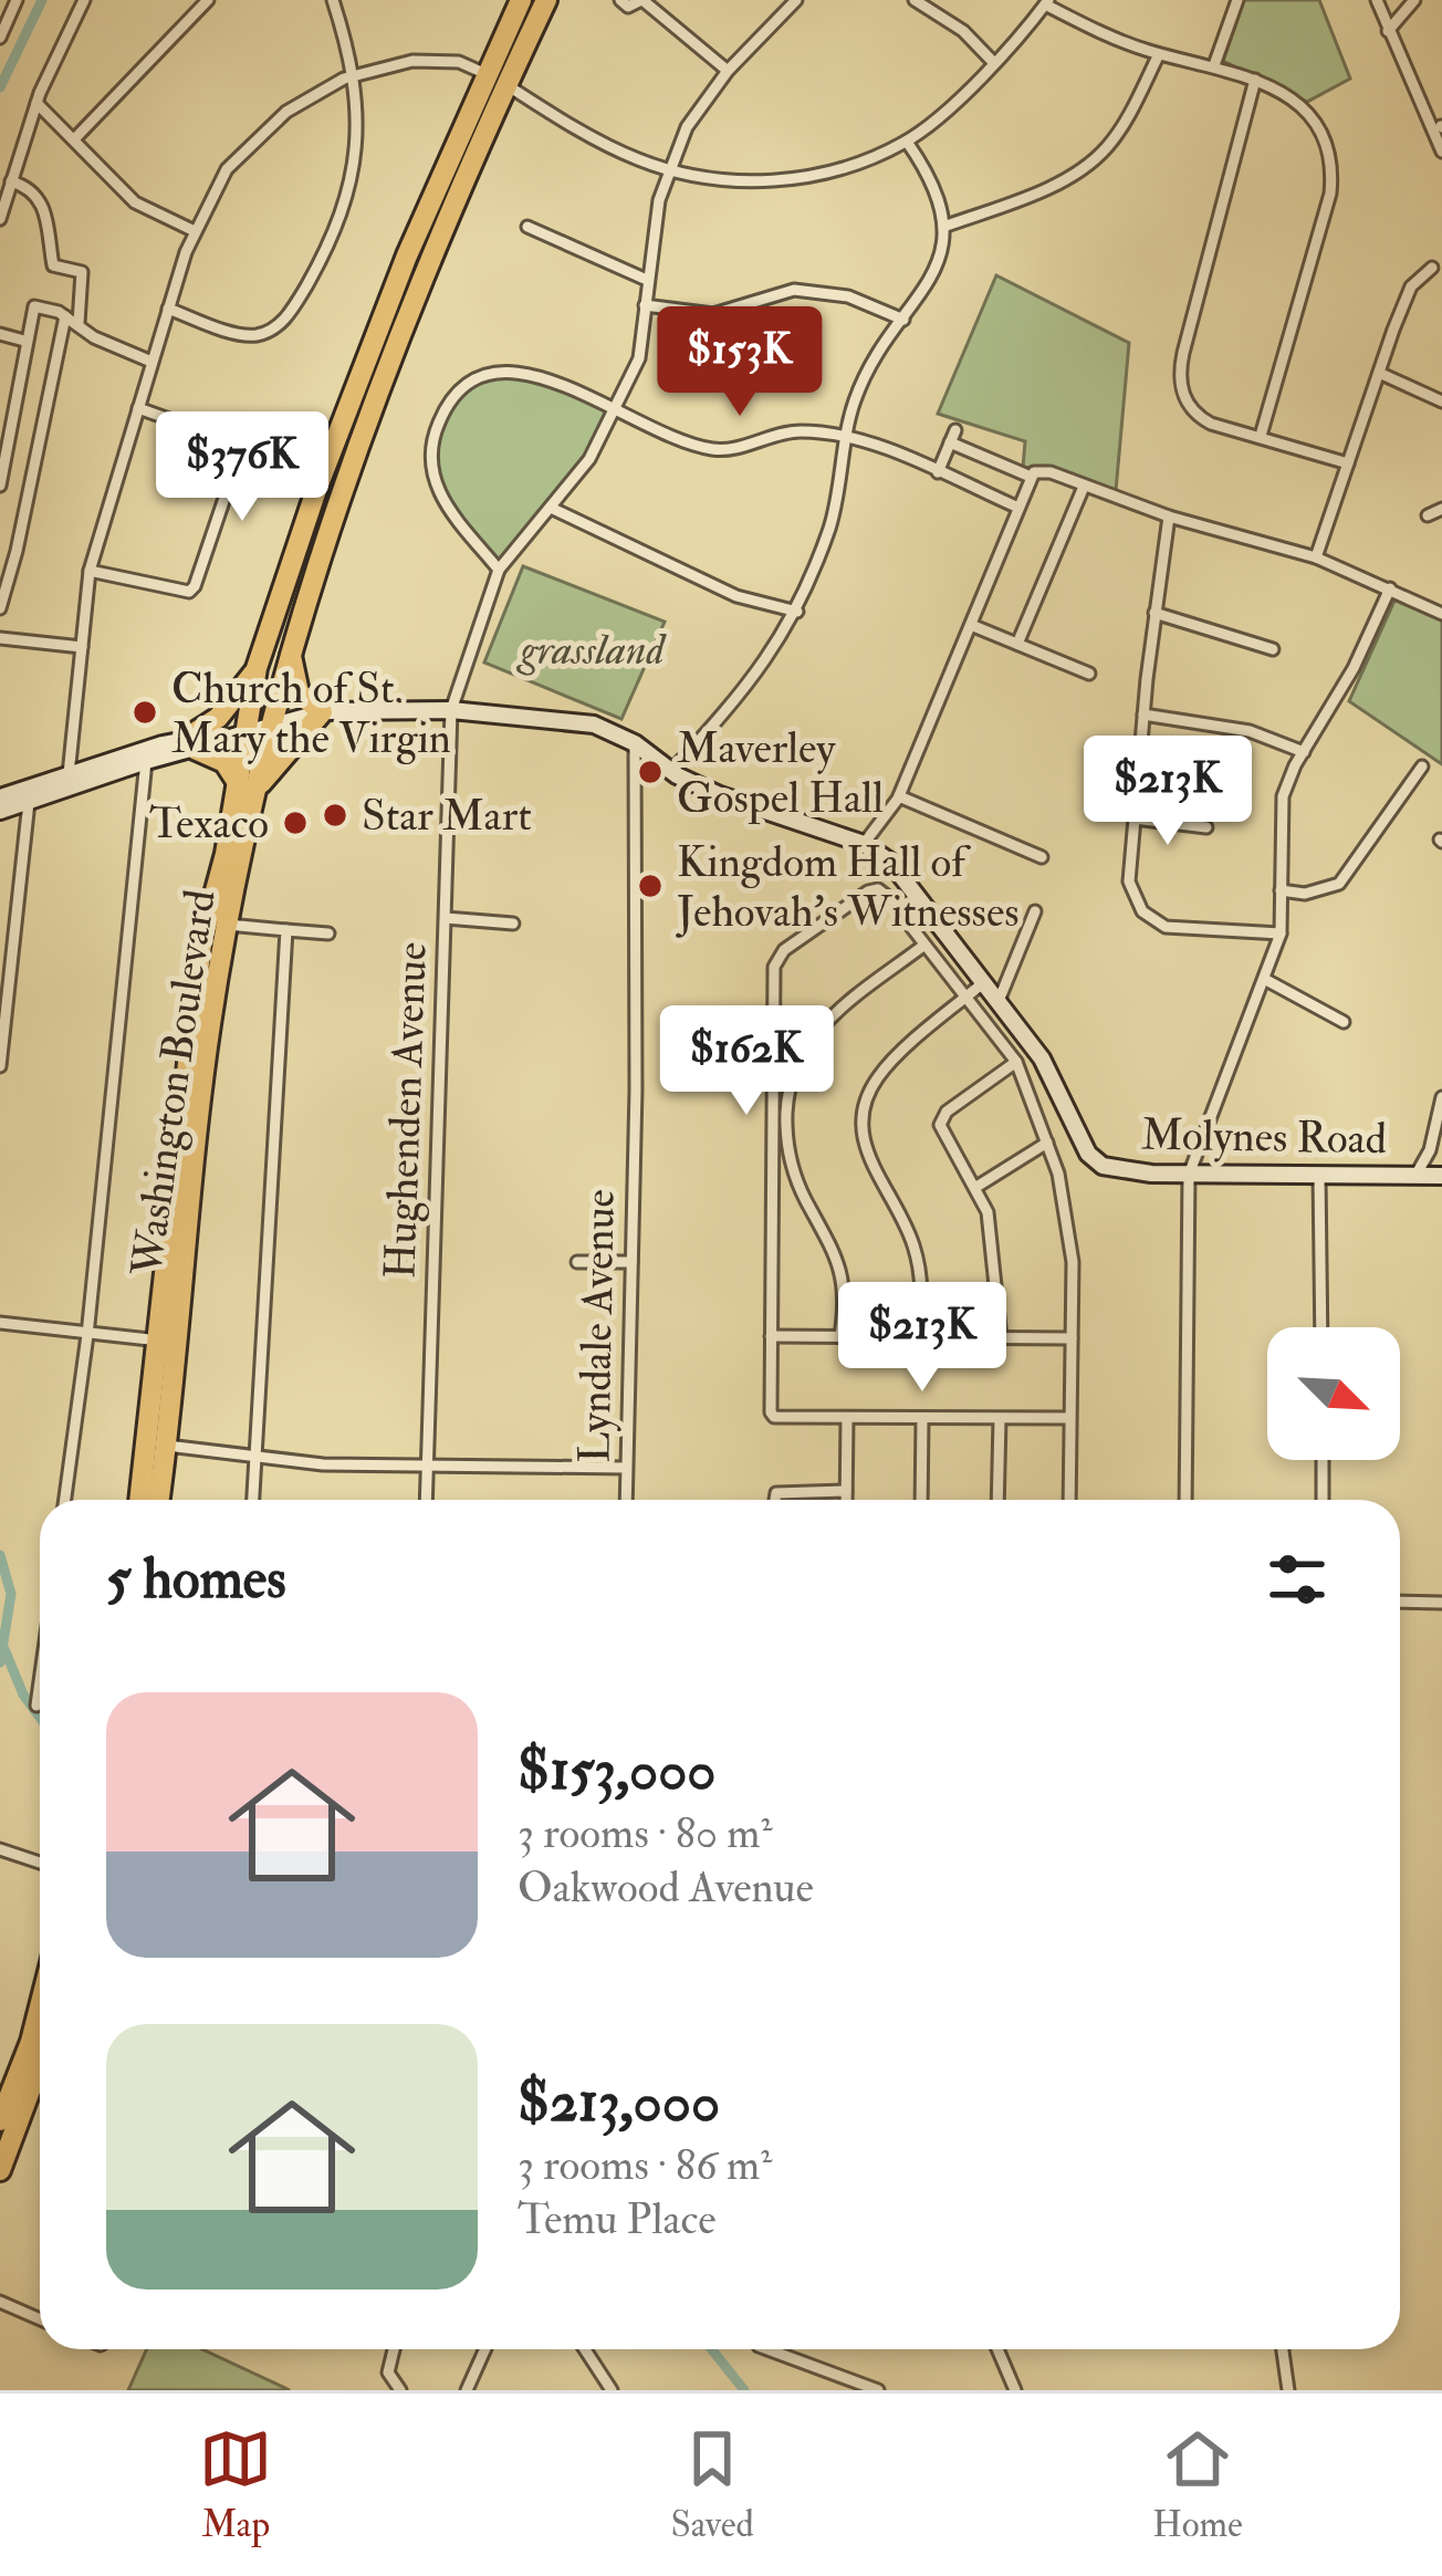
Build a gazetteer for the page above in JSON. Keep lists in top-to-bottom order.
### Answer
{
  "streets": {
    "highway": ["Washington Boulevard"],
    "main road": ["Molynes Road"],
    "street": ["Hughenden Avenue", "Lyndale Avenue"]
  },
  "crossings": [
    ["Washington Boulevard", "Molynes Road"],
    ["Hughenden Avenue", "Molynes Road"],
    ["Molynes Road", "Lyndale Avenue"]
  ],
  "parks": ["grassland"],
  "places": [
    "Church of St. Mary the Virgin",
    "Maverley Gospel Hall",
    "Star Mart",
    "Texaco",
    "Kingdom Hall of Jehovah's Witnesses"
  ],
  "north": "bottom right",
  "page": {
    "price": [
      "$153K",
      "$376K",
      "$213K",
      "$162K",
      "$213K"
    ],
    "heading": "5 homes",
    "list": [
      {
        "name": "$153,000",
        "note": "3 rooms · 80 m² · Oakwood Avenue"
      },
      {
        "name": "$213,000",
        "note": "3 rooms · 86 m² · Temu Place"
      }
    ],
    "tabs": ["Map", "Saved", "Home"]
  }
}
